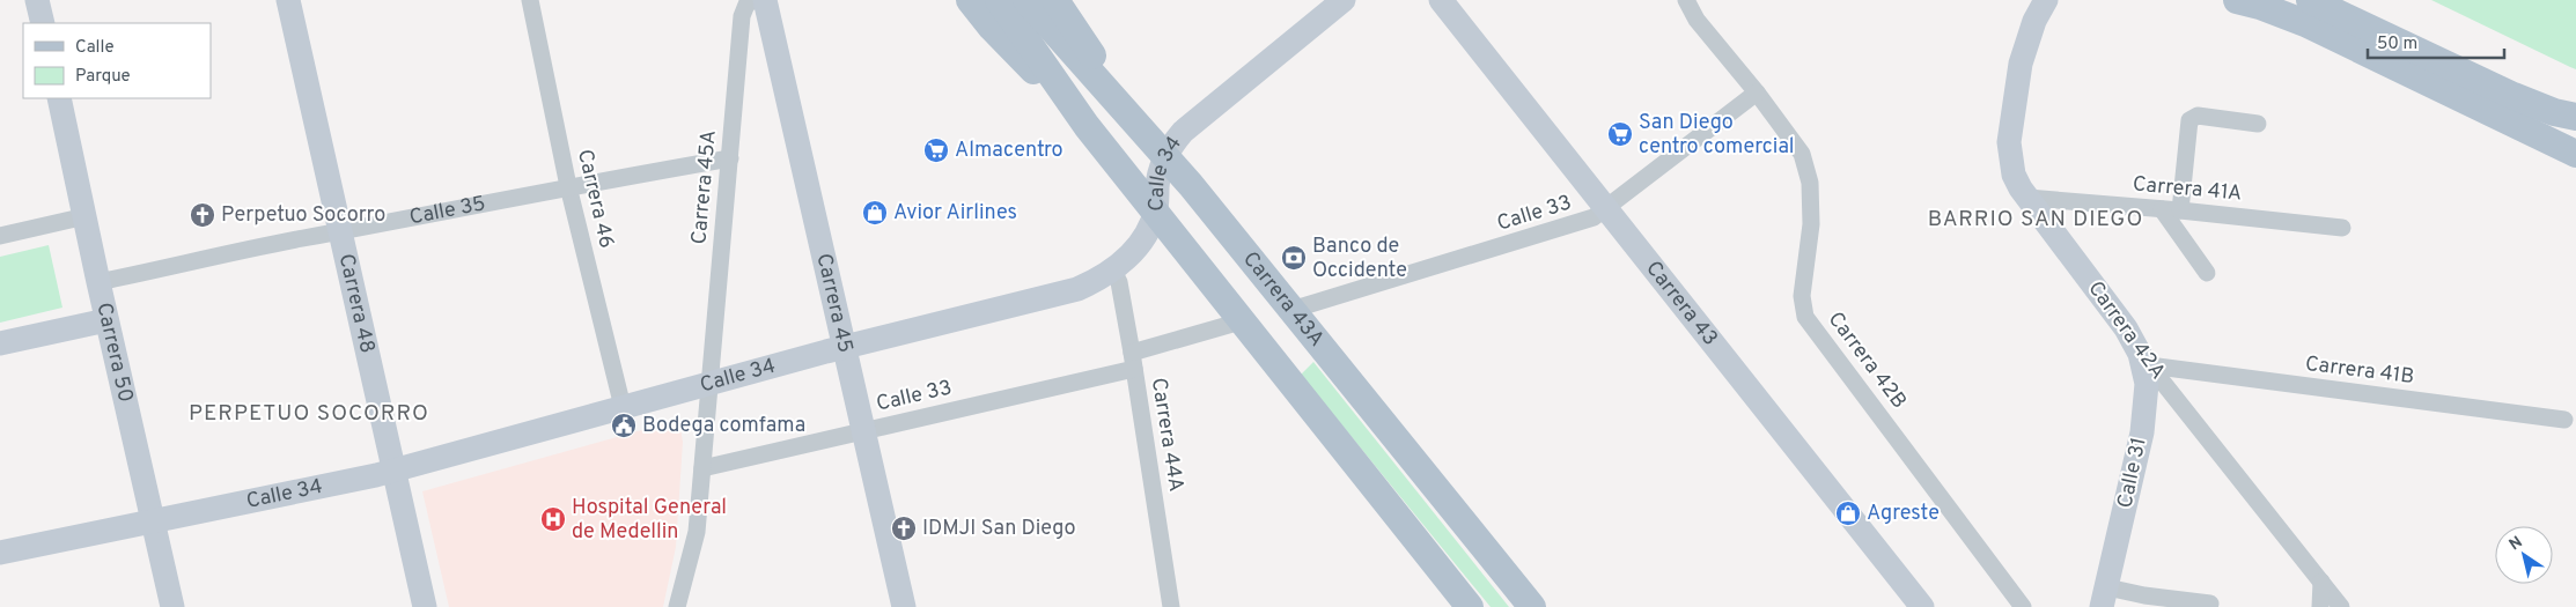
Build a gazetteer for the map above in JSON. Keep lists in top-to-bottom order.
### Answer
{
  "streets": {
    "main road": ["Carrera 43A"],
    "street": [
      "Calle 34",
      "Carrera 45A",
      "Carrera 41A",
      "Carrera 46",
      "Calle 35",
      "Calle 33",
      "Carrera 48",
      "Carrera 45",
      "Carrera 43",
      "Carrera 42A",
      "Carrera 50",
      "Carrera 42B",
      "Carrera 41B",
      "Carrera 44A",
      "Calle 31"
    ]
  },
  "crossings": [
    ["Calle 34", "Carrera 45A"],
    ["Calle 34", "Carrera 46"],
    ["Calle 34", "Carrera 43A"],
    ["Calle 34", "Carrera 48"],
    ["Calle 34", "Carrera 45"],
    ["Calle 34", "Carrera 50"],
    ["Calle 34", "Carrera 44A"],
    ["Carrera 45A", "Calle 35"],
    ["Carrera 45A", "Calle 33"],
    ["Carrera 41A", "Carrera 42A"],
    ["Carrera 46", "Calle 35"],
    ["Calle 35", "Carrera 48"],
    ["Calle 35", "Carrera 50"],
    ["Calle 33", "Carrera 43A"],
    ["Calle 33", "Carrera 45"],
    ["Calle 33", "Carrera 43"],
    ["Calle 33", "Carrera 42B"],
    ["Calle 33", "Carrera 44A"],
    ["Carrera 42A", "Carrera 41B"],
    ["Carrera 42A", "Calle 31"],
    ["Carrera 41B", "Calle 31"]
  ],
  "districts": ["BARRIO SAN DIEGO", "PERPETUO SOCORRO"],
  "places": {
    "supermarket": ["San Diego centro comercial", "Almacentro"],
    "shop": ["Avior Airlines", "Agreste"],
    "church": ["Perpetuo Socorro", "IDMJI San Diego"],
    "bank": ["Banco de Occidente"],
    "public building": ["Bodega comfama"],
    "hospital": ["Hospital General de Medellin"]
  },
  "legend": ["Calle", "Parque"],
  "scale_bar": "50 m",
  "north": "top left"
}
